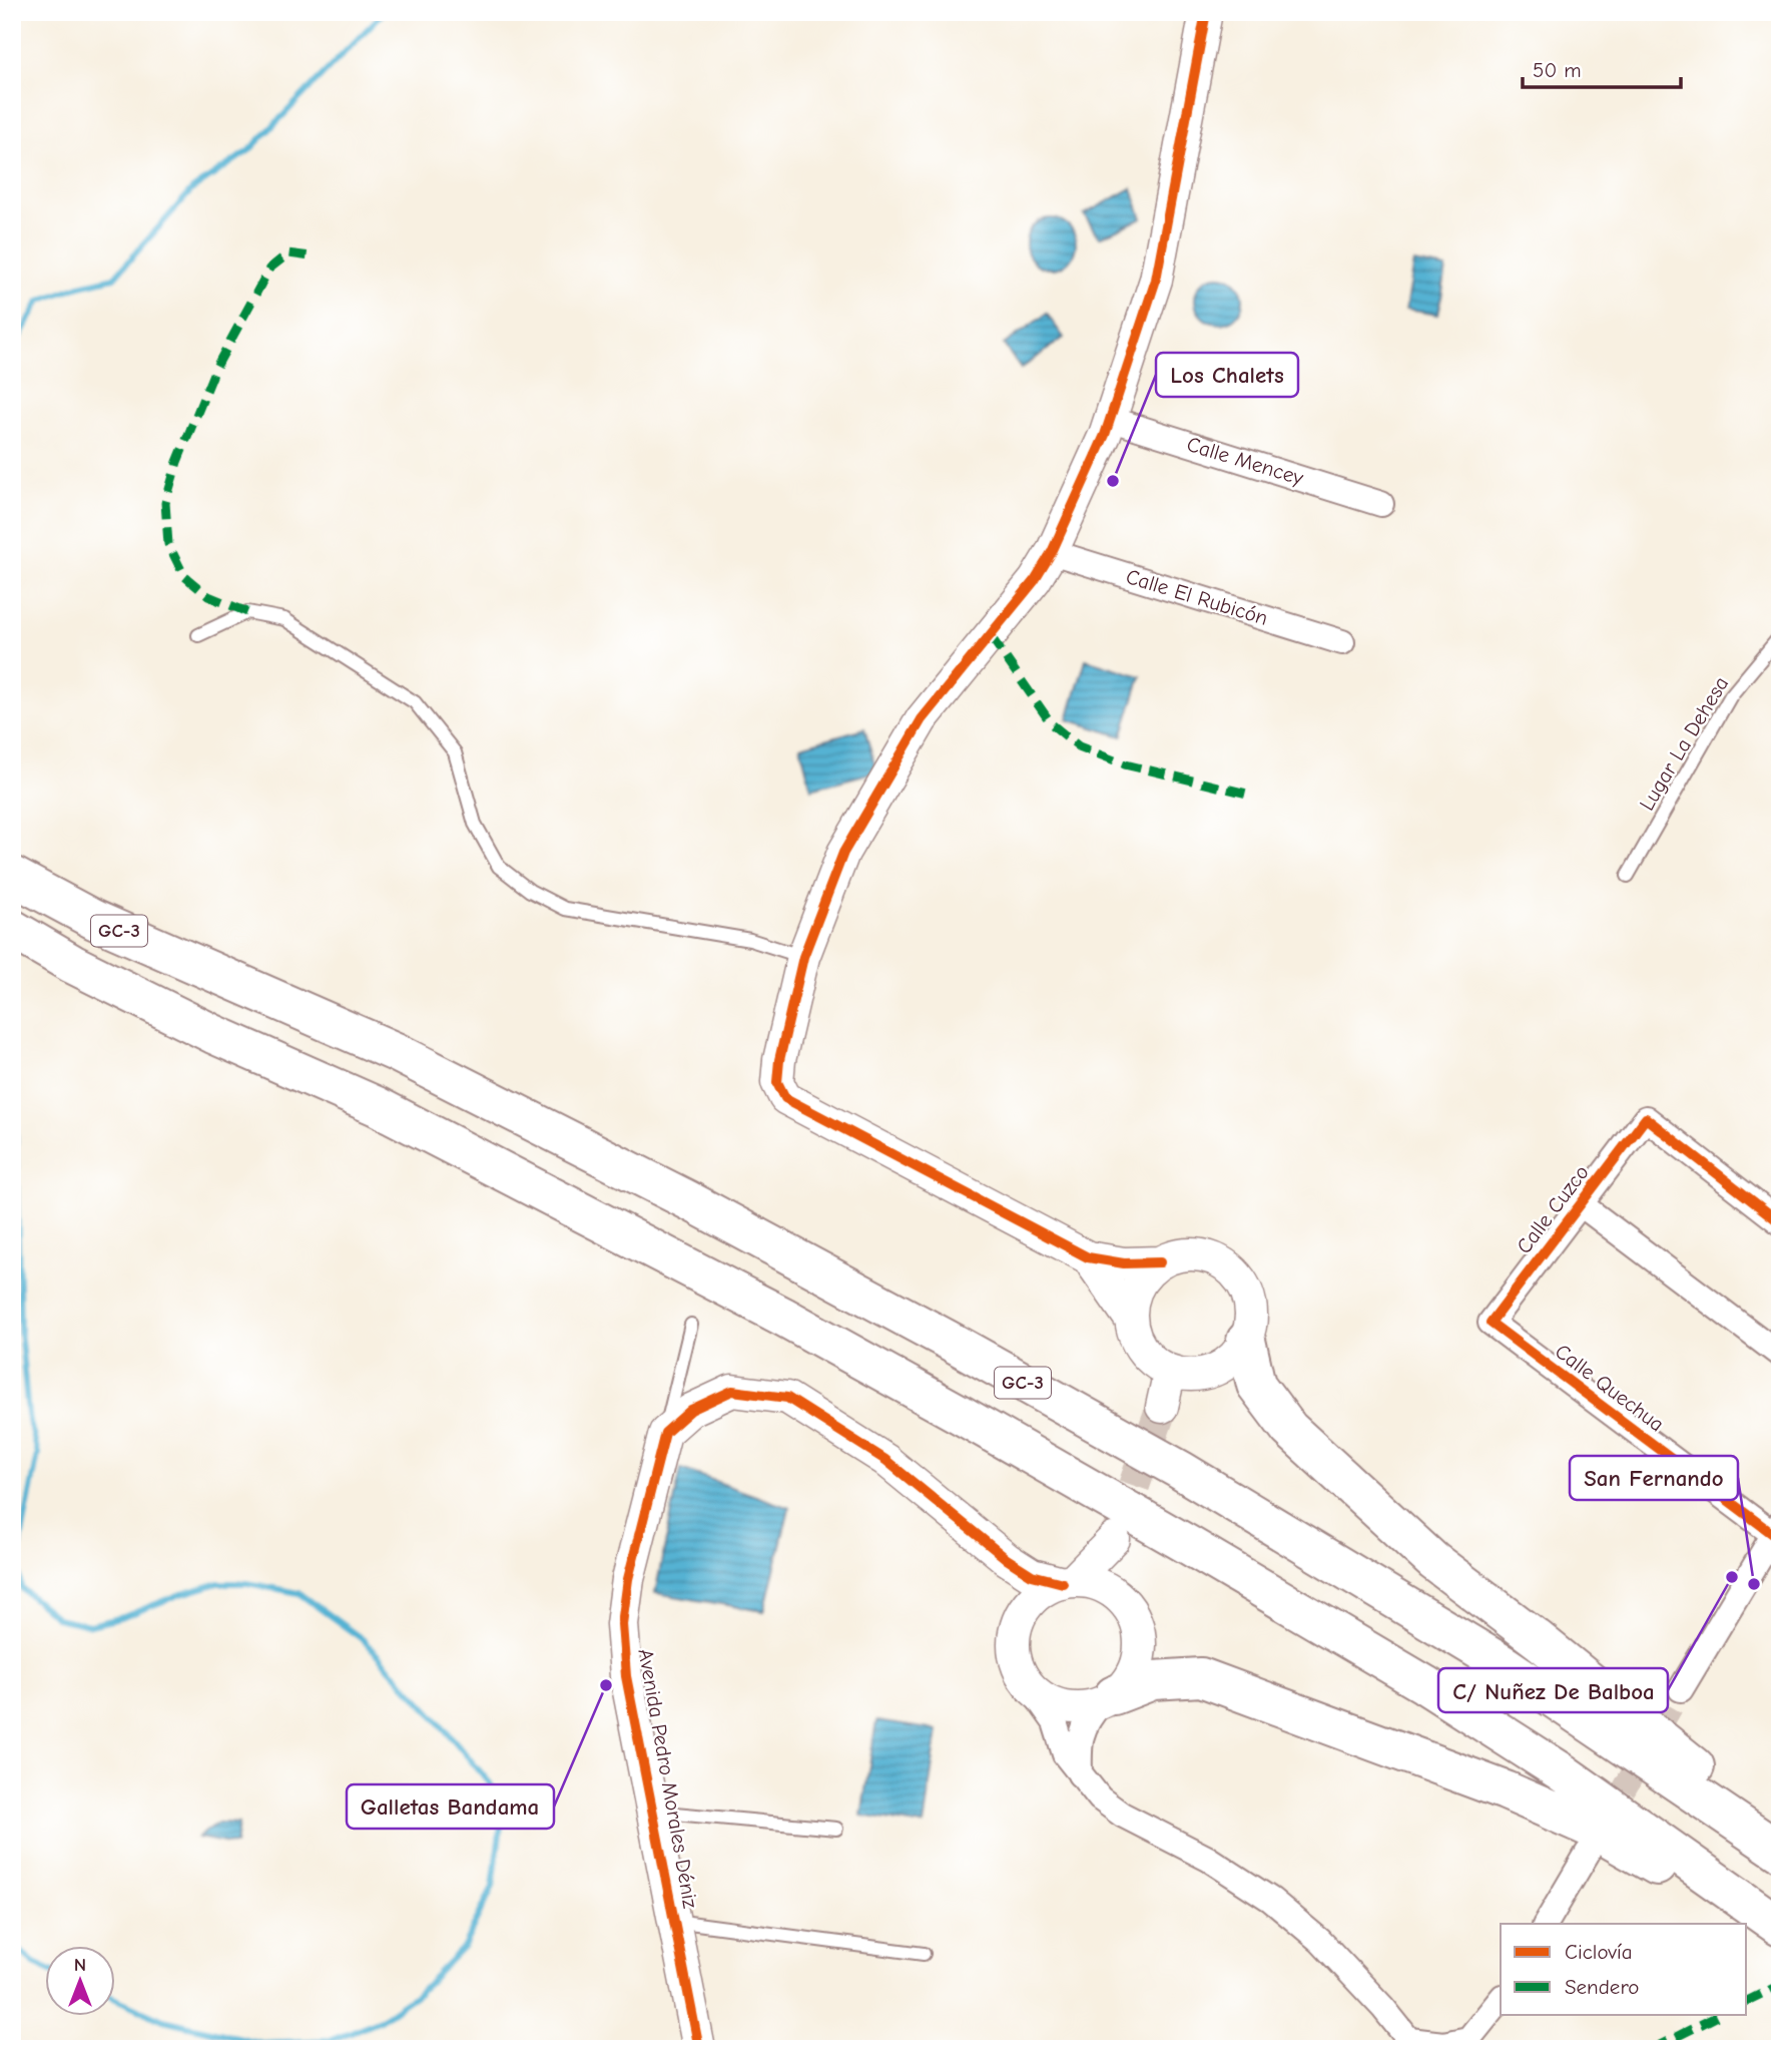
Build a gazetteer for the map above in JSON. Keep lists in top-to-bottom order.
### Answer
{
  "streets": {
    "highway": ["GC-3"],
    "street": [
      "Calle Mencey",
      "Calle El Rubicón",
      "Calle Cuzco",
      "Calle Quechua",
      "Avenida Pedro Morales Déniz"
    ],
    "lane": ["Lugar La Dehesa"]
  },
  "crossings": [
    ["Calle Cuzco", "Calle Quechua"]
  ],
  "places": [
    "Los Chalets",
    "C/ Nuñez De Balboa",
    "San Fernando",
    "Galletas Bandama"
  ],
  "legend": ["Ciclovía", "Sendero"],
  "scale_bar": "50 m",
  "north": "top"
}
